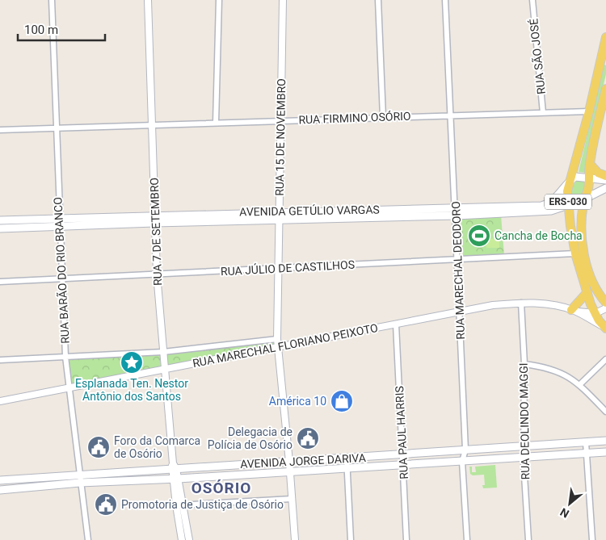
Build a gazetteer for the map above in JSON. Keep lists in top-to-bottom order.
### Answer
{
  "streets": {
    "main road": ["ERS-030", "AVENIDA GETÚLIO VARGAS", "AVENIDA JORGE DARIVA"],
    "street": [
      "RUA SÃO JOSÉ",
      "RUA FIRMINO OSÓRIO",
      "RUA 15 DE NOVEMBRO",
      "RUA 7 DE SETEMBRO",
      "RUA JÚLIO DE CASTILHOS",
      "RUA BARÃO DO RIO BRANCO",
      "RUA MARECHAL DEODORO",
      "RUA MARECHAL FLORIANO PEIXOTO",
      "RUA DEOLINDO MAGGI",
      "RUA PAUL HARRIS"
    ]
  },
  "crossings": [
    ["RUA SÃO JOSÉ", "RUA FIRMINO OSÓRIO"],
    ["RUA FIRMINO OSÓRIO", "RUA 15 DE NOVEMBRO"],
    ["RUA FIRMINO OSÓRIO", "ERS-030"],
    ["RUA FIRMINO OSÓRIO", "RUA 7 DE SETEMBRO"],
    ["RUA FIRMINO OSÓRIO", "RUA BARÃO DO RIO BRANCO"],
    ["RUA FIRMINO OSÓRIO", "RUA MARECHAL DEODORO"],
    ["RUA 15 DE NOVEMBRO", "AVENIDA GETÚLIO VARGAS"],
    ["RUA 15 DE NOVEMBRO", "RUA JÚLIO DE CASTILHOS"],
    ["RUA 15 DE NOVEMBRO", "RUA MARECHAL FLORIANO PEIXOTO"],
    ["RUA 15 DE NOVEMBRO", "AVENIDA JORGE DARIVA"],
    ["ERS-030", "AVENIDA GETÚLIO VARGAS"],
    ["ERS-030", "RUA JÚLIO DE CASTILHOS"],
    ["AVENIDA GETÚLIO VARGAS", "RUA 7 DE SETEMBRO"],
    ["AVENIDA GETÚLIO VARGAS", "RUA BARÃO DO RIO BRANCO"],
    ["AVENIDA GETÚLIO VARGAS", "RUA MARECHAL DEODORO"],
    ["RUA 7 DE SETEMBRO", "RUA JÚLIO DE CASTILHOS"],
    ["RUA 7 DE SETEMBRO", "RUA MARECHAL FLORIANO PEIXOTO"],
    ["RUA 7 DE SETEMBRO", "AVENIDA JORGE DARIVA"],
    ["RUA JÚLIO DE CASTILHOS", "RUA BARÃO DO RIO BRANCO"],
    ["RUA JÚLIO DE CASTILHOS", "RUA MARECHAL DEODORO"],
    ["RUA BARÃO DO RIO BRANCO", "RUA MARECHAL FLORIANO PEIXOTO"],
    ["RUA BARÃO DO RIO BRANCO", "AVENIDA JORGE DARIVA"],
    ["RUA MARECHAL DEODORO", "RUA MARECHAL FLORIANO PEIXOTO"],
    ["RUA MARECHAL DEODORO", "AVENIDA JORGE DARIVA"],
    ["RUA MARECHAL FLORIANO PEIXOTO", "RUA DEOLINDO MAGGI"],
    ["RUA MARECHAL FLORIANO PEIXOTO", "RUA PAUL HARRIS"],
    ["RUA DEOLINDO MAGGI", "AVENIDA JORGE DARIVA"],
    ["RUA PAUL HARRIS", "AVENIDA JORGE DARIVA"]
  ],
  "districts": ["OSÓRIO"],
  "places": {
    "sports": ["Cancha de Bocha"],
    "place": ["Esplanada Ten. Nestor Antônio dos Santos"],
    "shop": ["América 10"],
    "public building": ["Delegacia de Polícia de Osório", "Foro da Comarca de Osório", "Promotoria de Justiça de Osório"]
  },
  "scale_bar": "100 m",
  "north": "bottom left"
}
